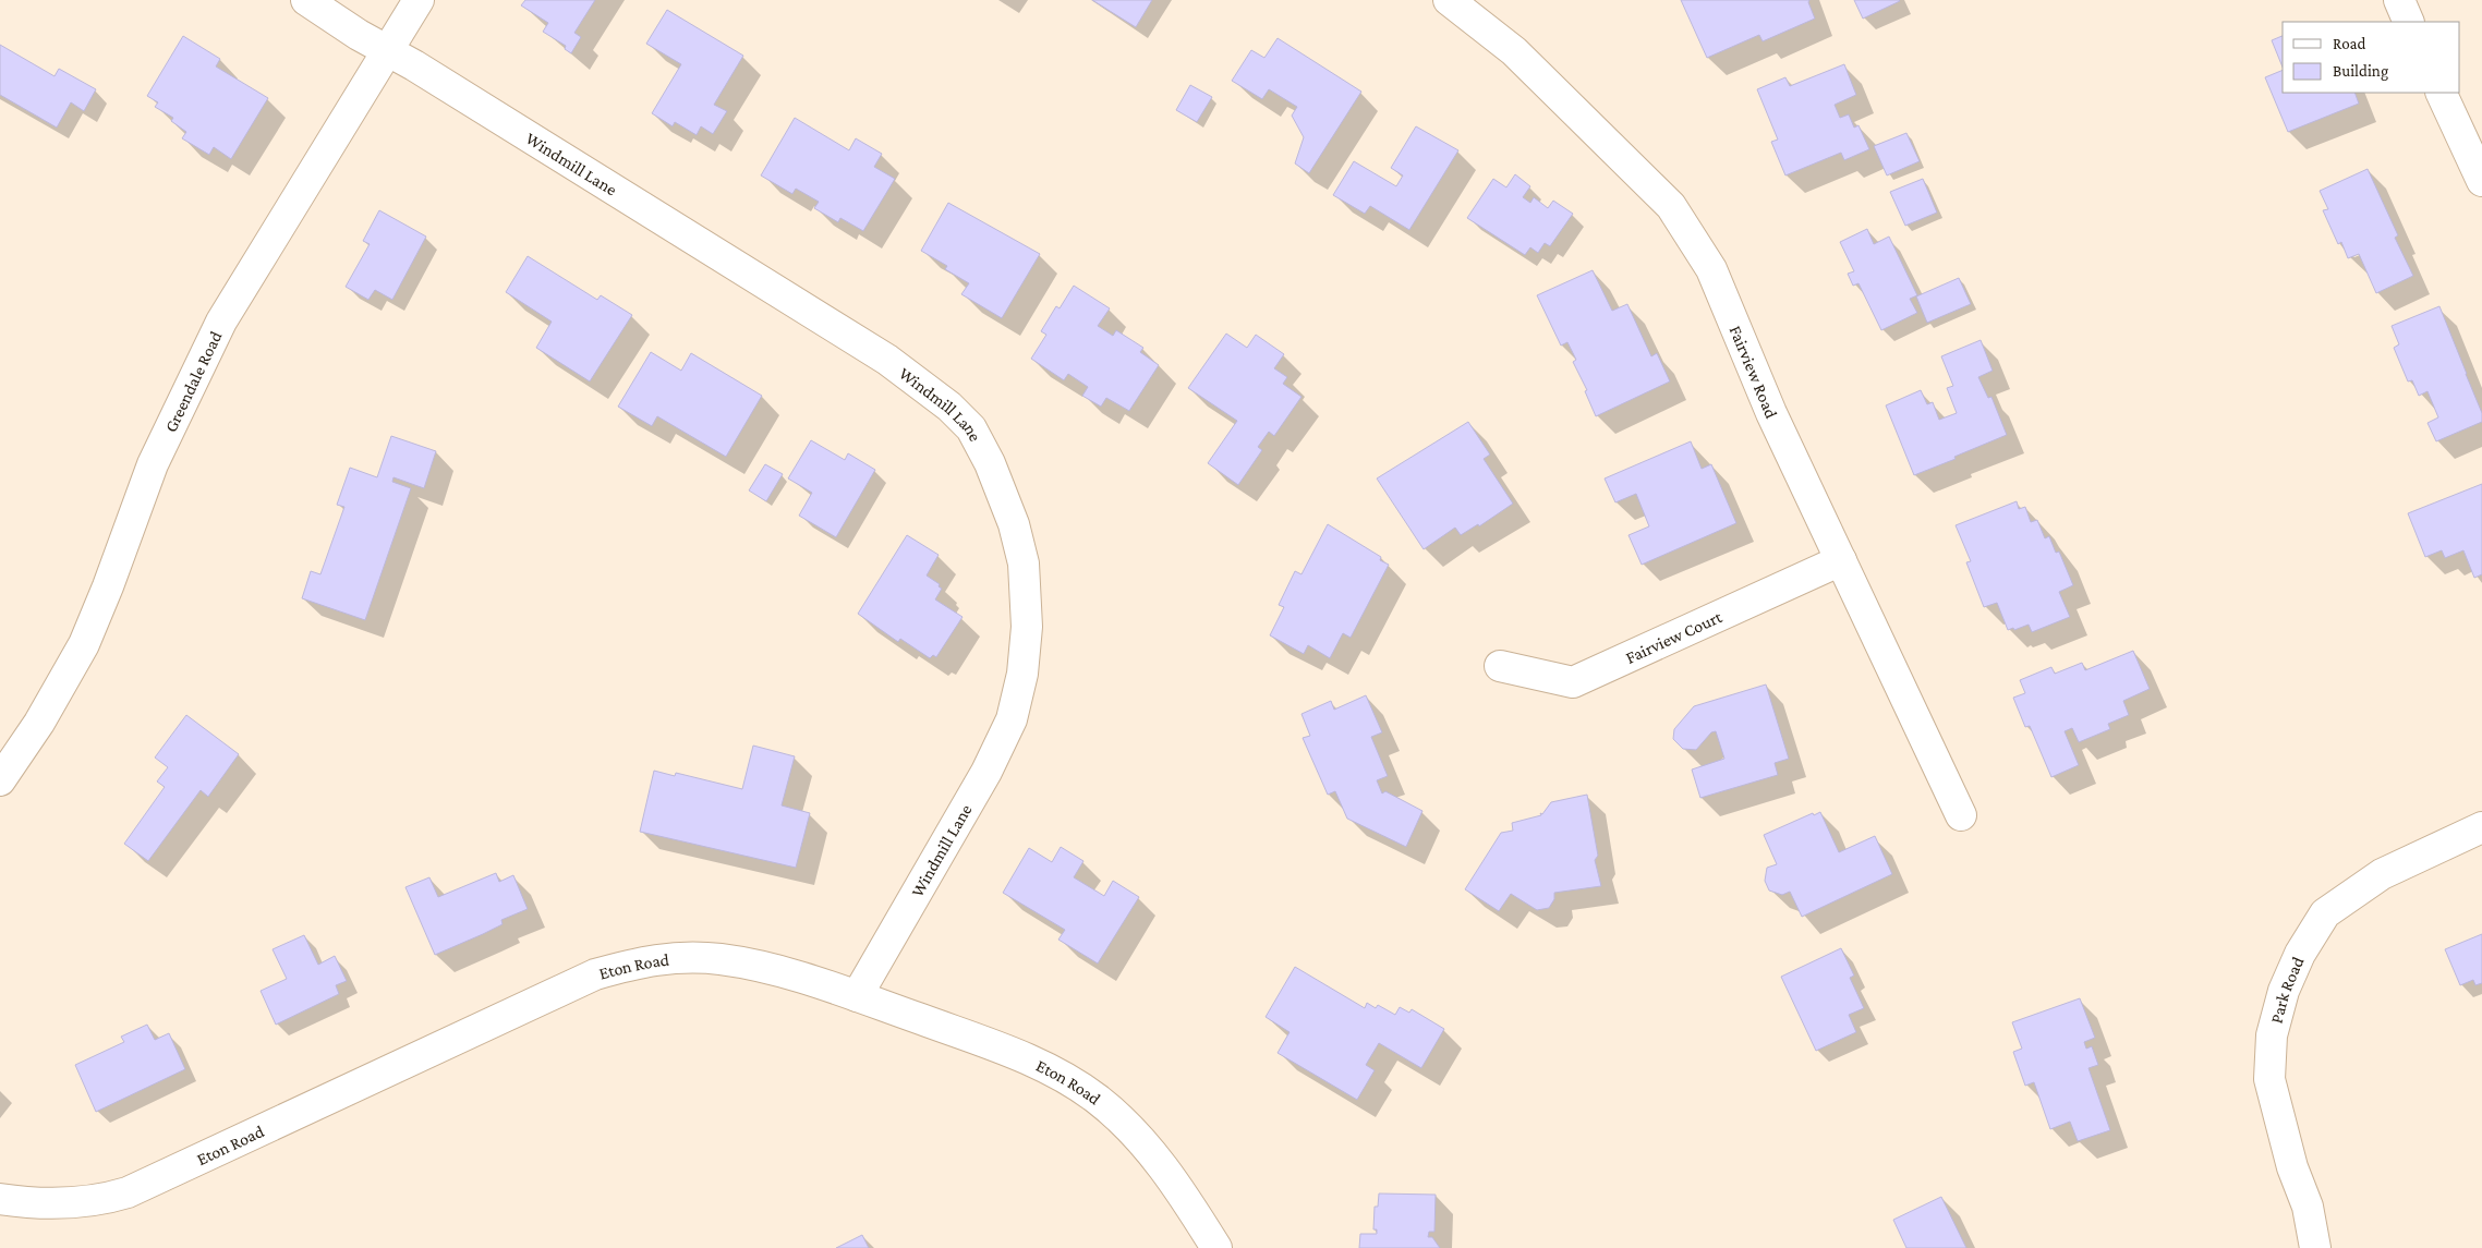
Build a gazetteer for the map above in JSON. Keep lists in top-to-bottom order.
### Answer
{
  "streets": {
    "street": [
      "Windmill Lane",
      "Fairview Road",
      "Greendale Road",
      "Fairview Court",
      "Eton Road",
      "Park Road"
    ]
  },
  "crossings": [
    ["Windmill Lane", "Greendale Road"],
    ["Windmill Lane", "Eton Road"],
    ["Fairview Road", "Fairview Court"]
  ],
  "legend": ["Road", "Building"]
}
